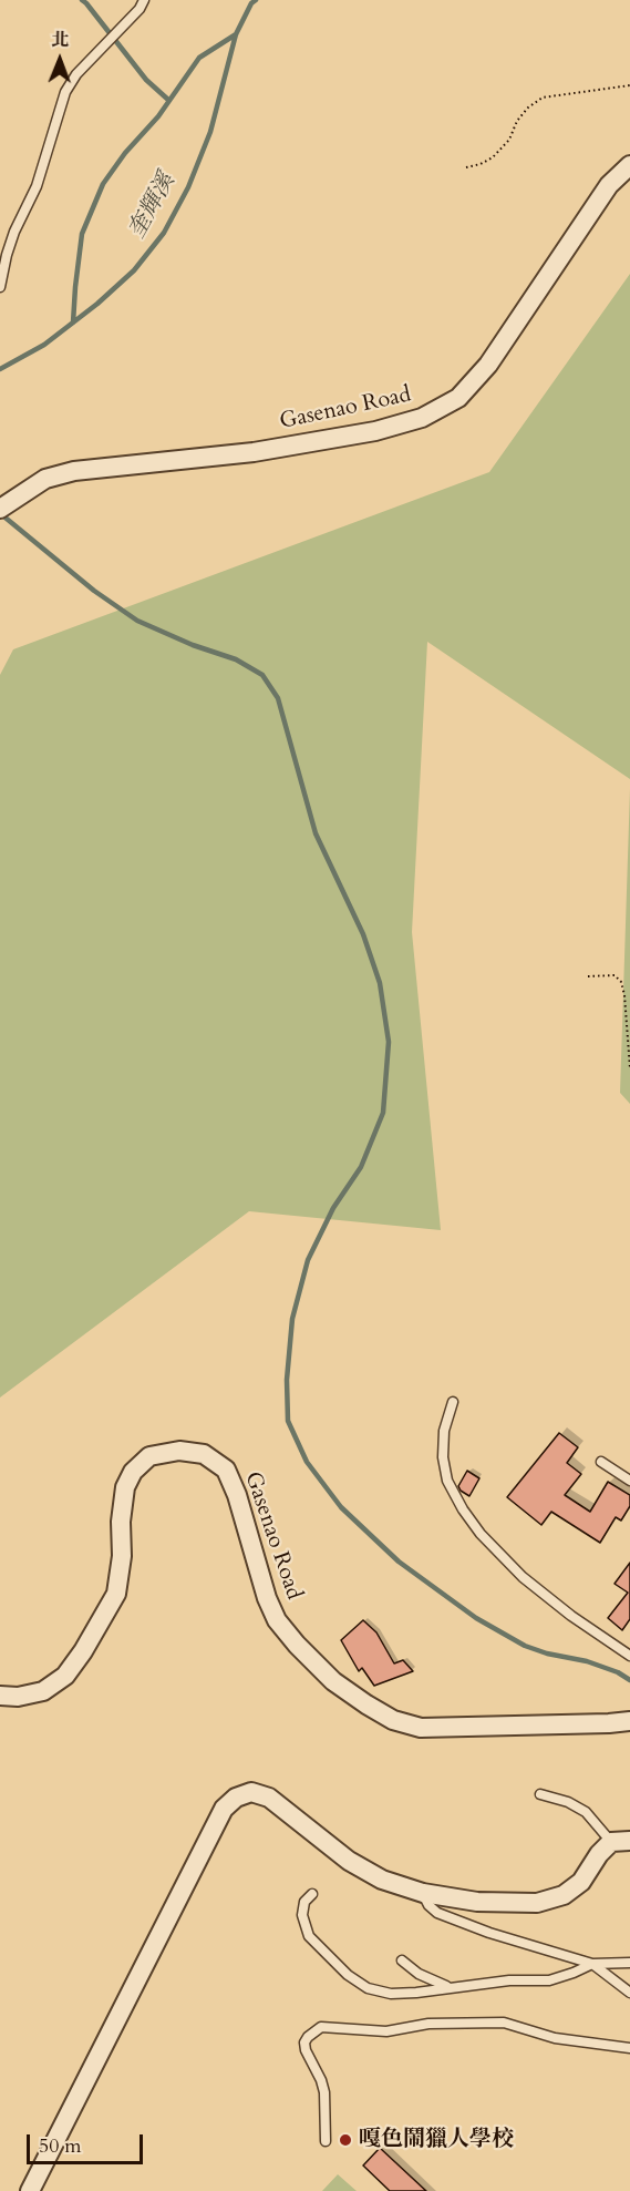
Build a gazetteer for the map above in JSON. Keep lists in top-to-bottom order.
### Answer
{
  "streets": {
    "street": ["Gasenao Road"]
  },
  "water": ["奎輝溪"],
  "places": ["嘎色鬧獵人學校"],
  "scale_bar": "50 m",
  "north": "top"
}
